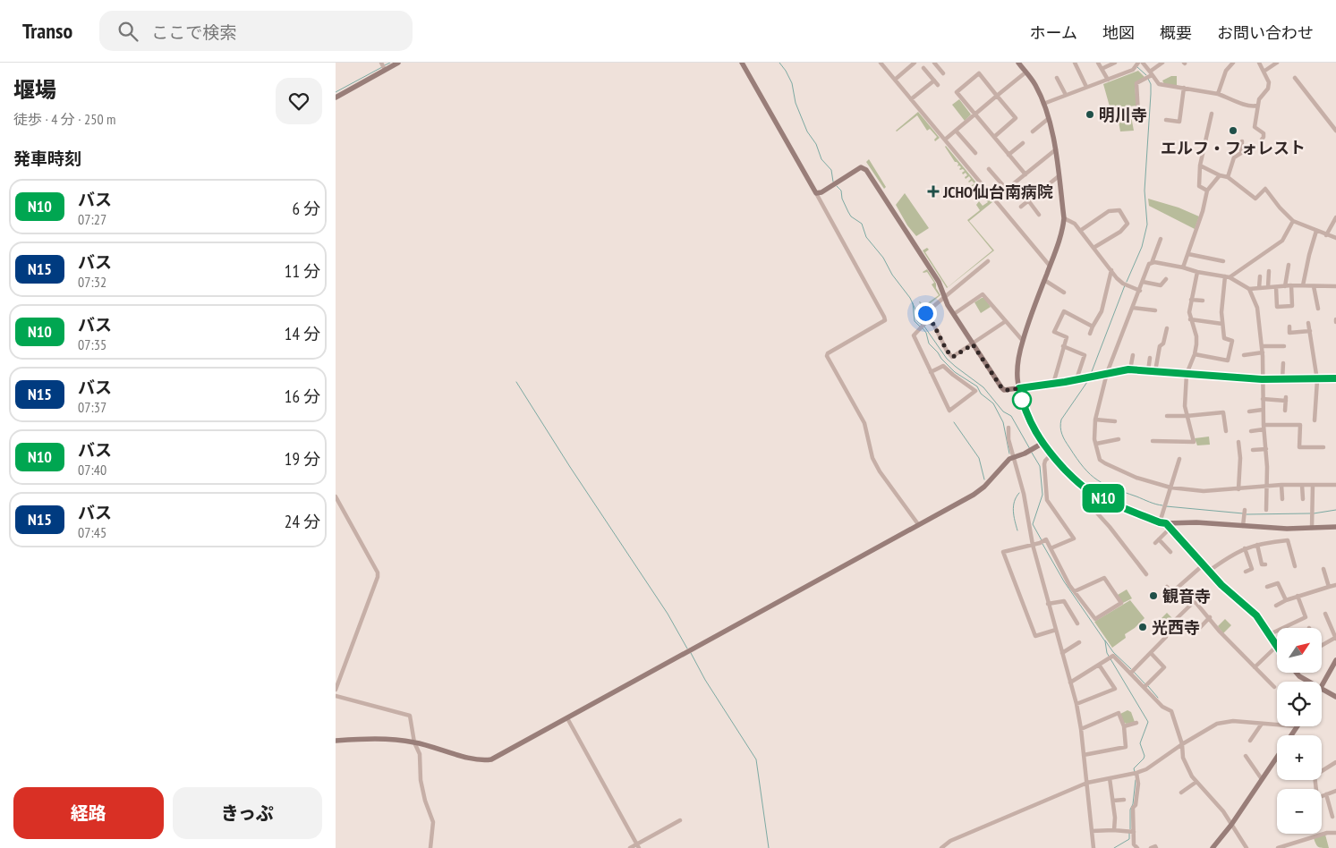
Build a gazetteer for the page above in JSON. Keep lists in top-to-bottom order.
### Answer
{
  "places": {
    "other": [
      "明川寺",
      "エルフ・フォレスト",
      "観音寺",
      "光西寺"
    ],
    "health": ["JCHO仙台南病院"]
  },
  "lines": ["bus line N10"],
  "north": "top right",
  "page": {
    "header": "Transo",
    "search": "ここで検索",
    "nav": [
      "ホーム",
      "地図",
      "概要",
      "お問い合わせ"
    ],
    "heading": [
      ["堰場", "徒歩 · 4 分 · 250 m"],
      "発車時刻"
    ],
    "on_map": "N10",
    "list": [
      {
        "mark": "N10",
        "name": "バス",
        "note": "07:27",
        "value": "6 分"
      },
      {
        "mark": "N15",
        "name": "バス",
        "note": "07:32",
        "value": "11 分"
      },
      {
        "mark": "N10",
        "name": "バス",
        "note": "07:35",
        "value": "14 分"
      },
      {
        "mark": "N15",
        "name": "バス",
        "note": "07:37",
        "value": "16 分"
      },
      {
        "mark": "N10",
        "name": "バス",
        "note": "07:40",
        "value": "19 分"
      },
      {
        "mark": "N15",
        "name": "バス",
        "note": "07:45",
        "value": "24 分"
      }
    ],
    "map_buttons": ["+", "−"],
    "buttons": ["経路", "きっぷ"]
  }
}
